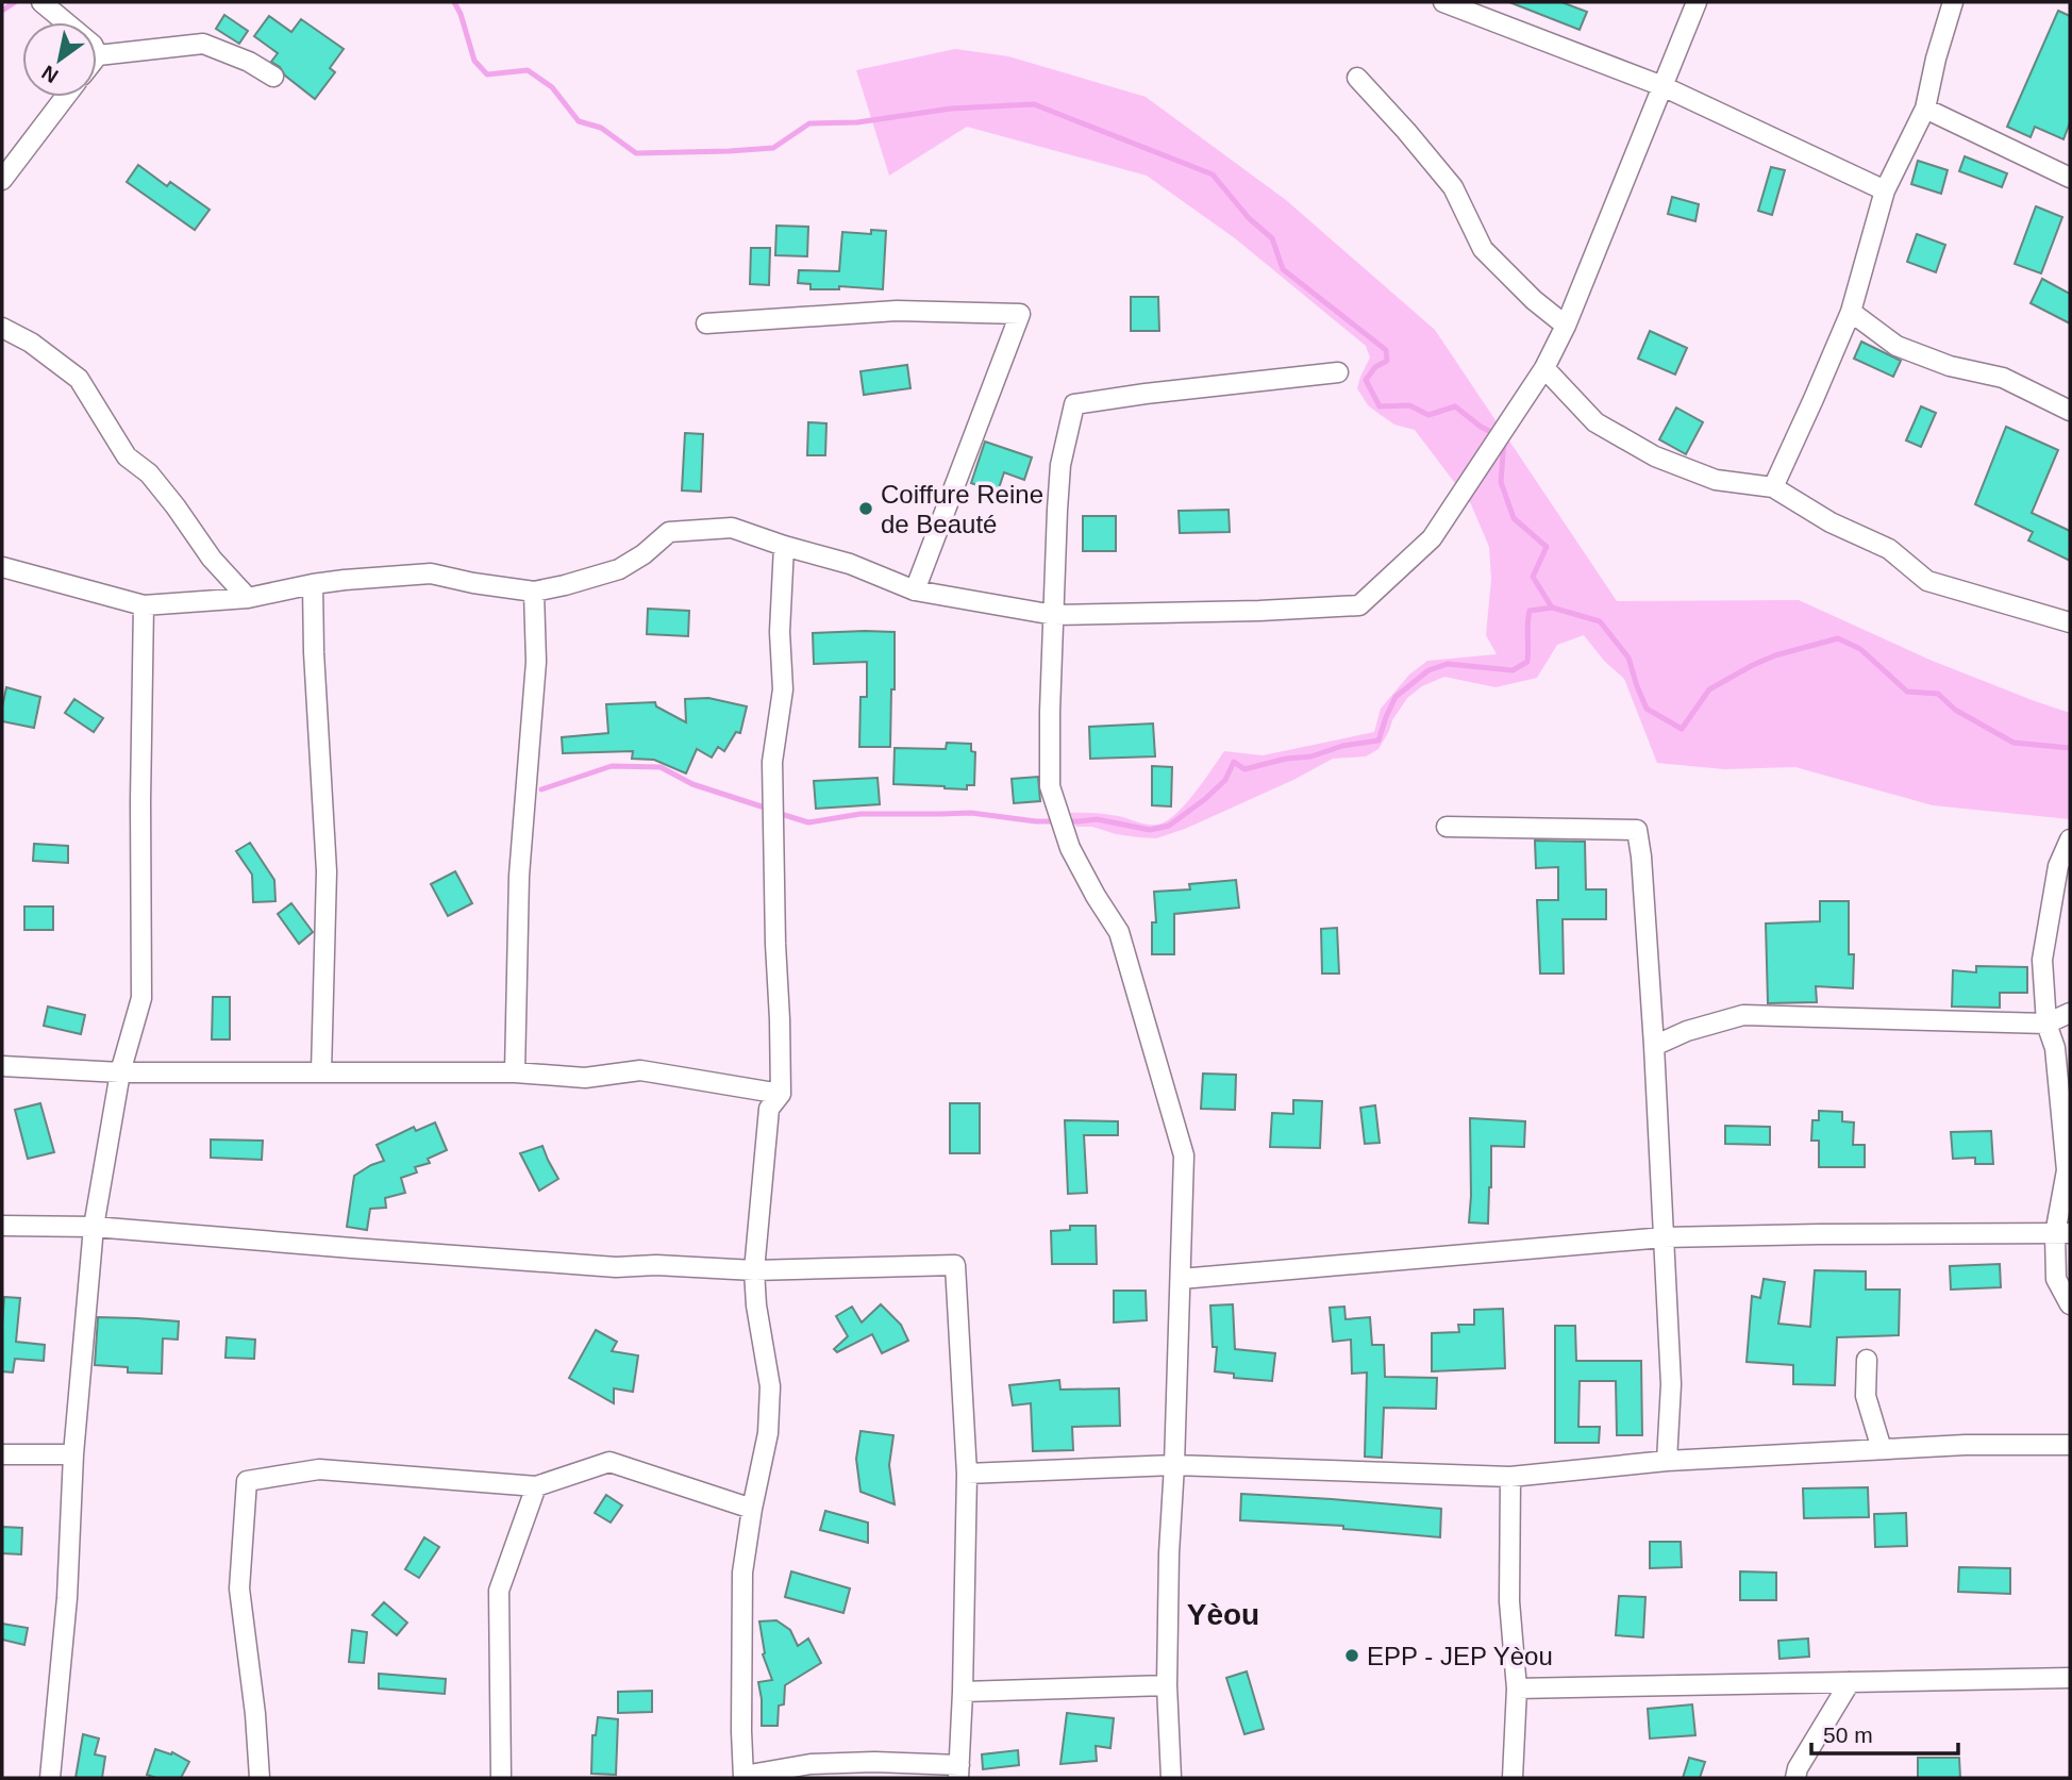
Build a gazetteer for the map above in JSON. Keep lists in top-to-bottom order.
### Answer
{
  "districts": ["Yèou"],
  "places": ["Coiffure Reine de Beauté", "EPP - JEP Yèou"],
  "scale_bar": "50 m",
  "north": "bottom left"
}
